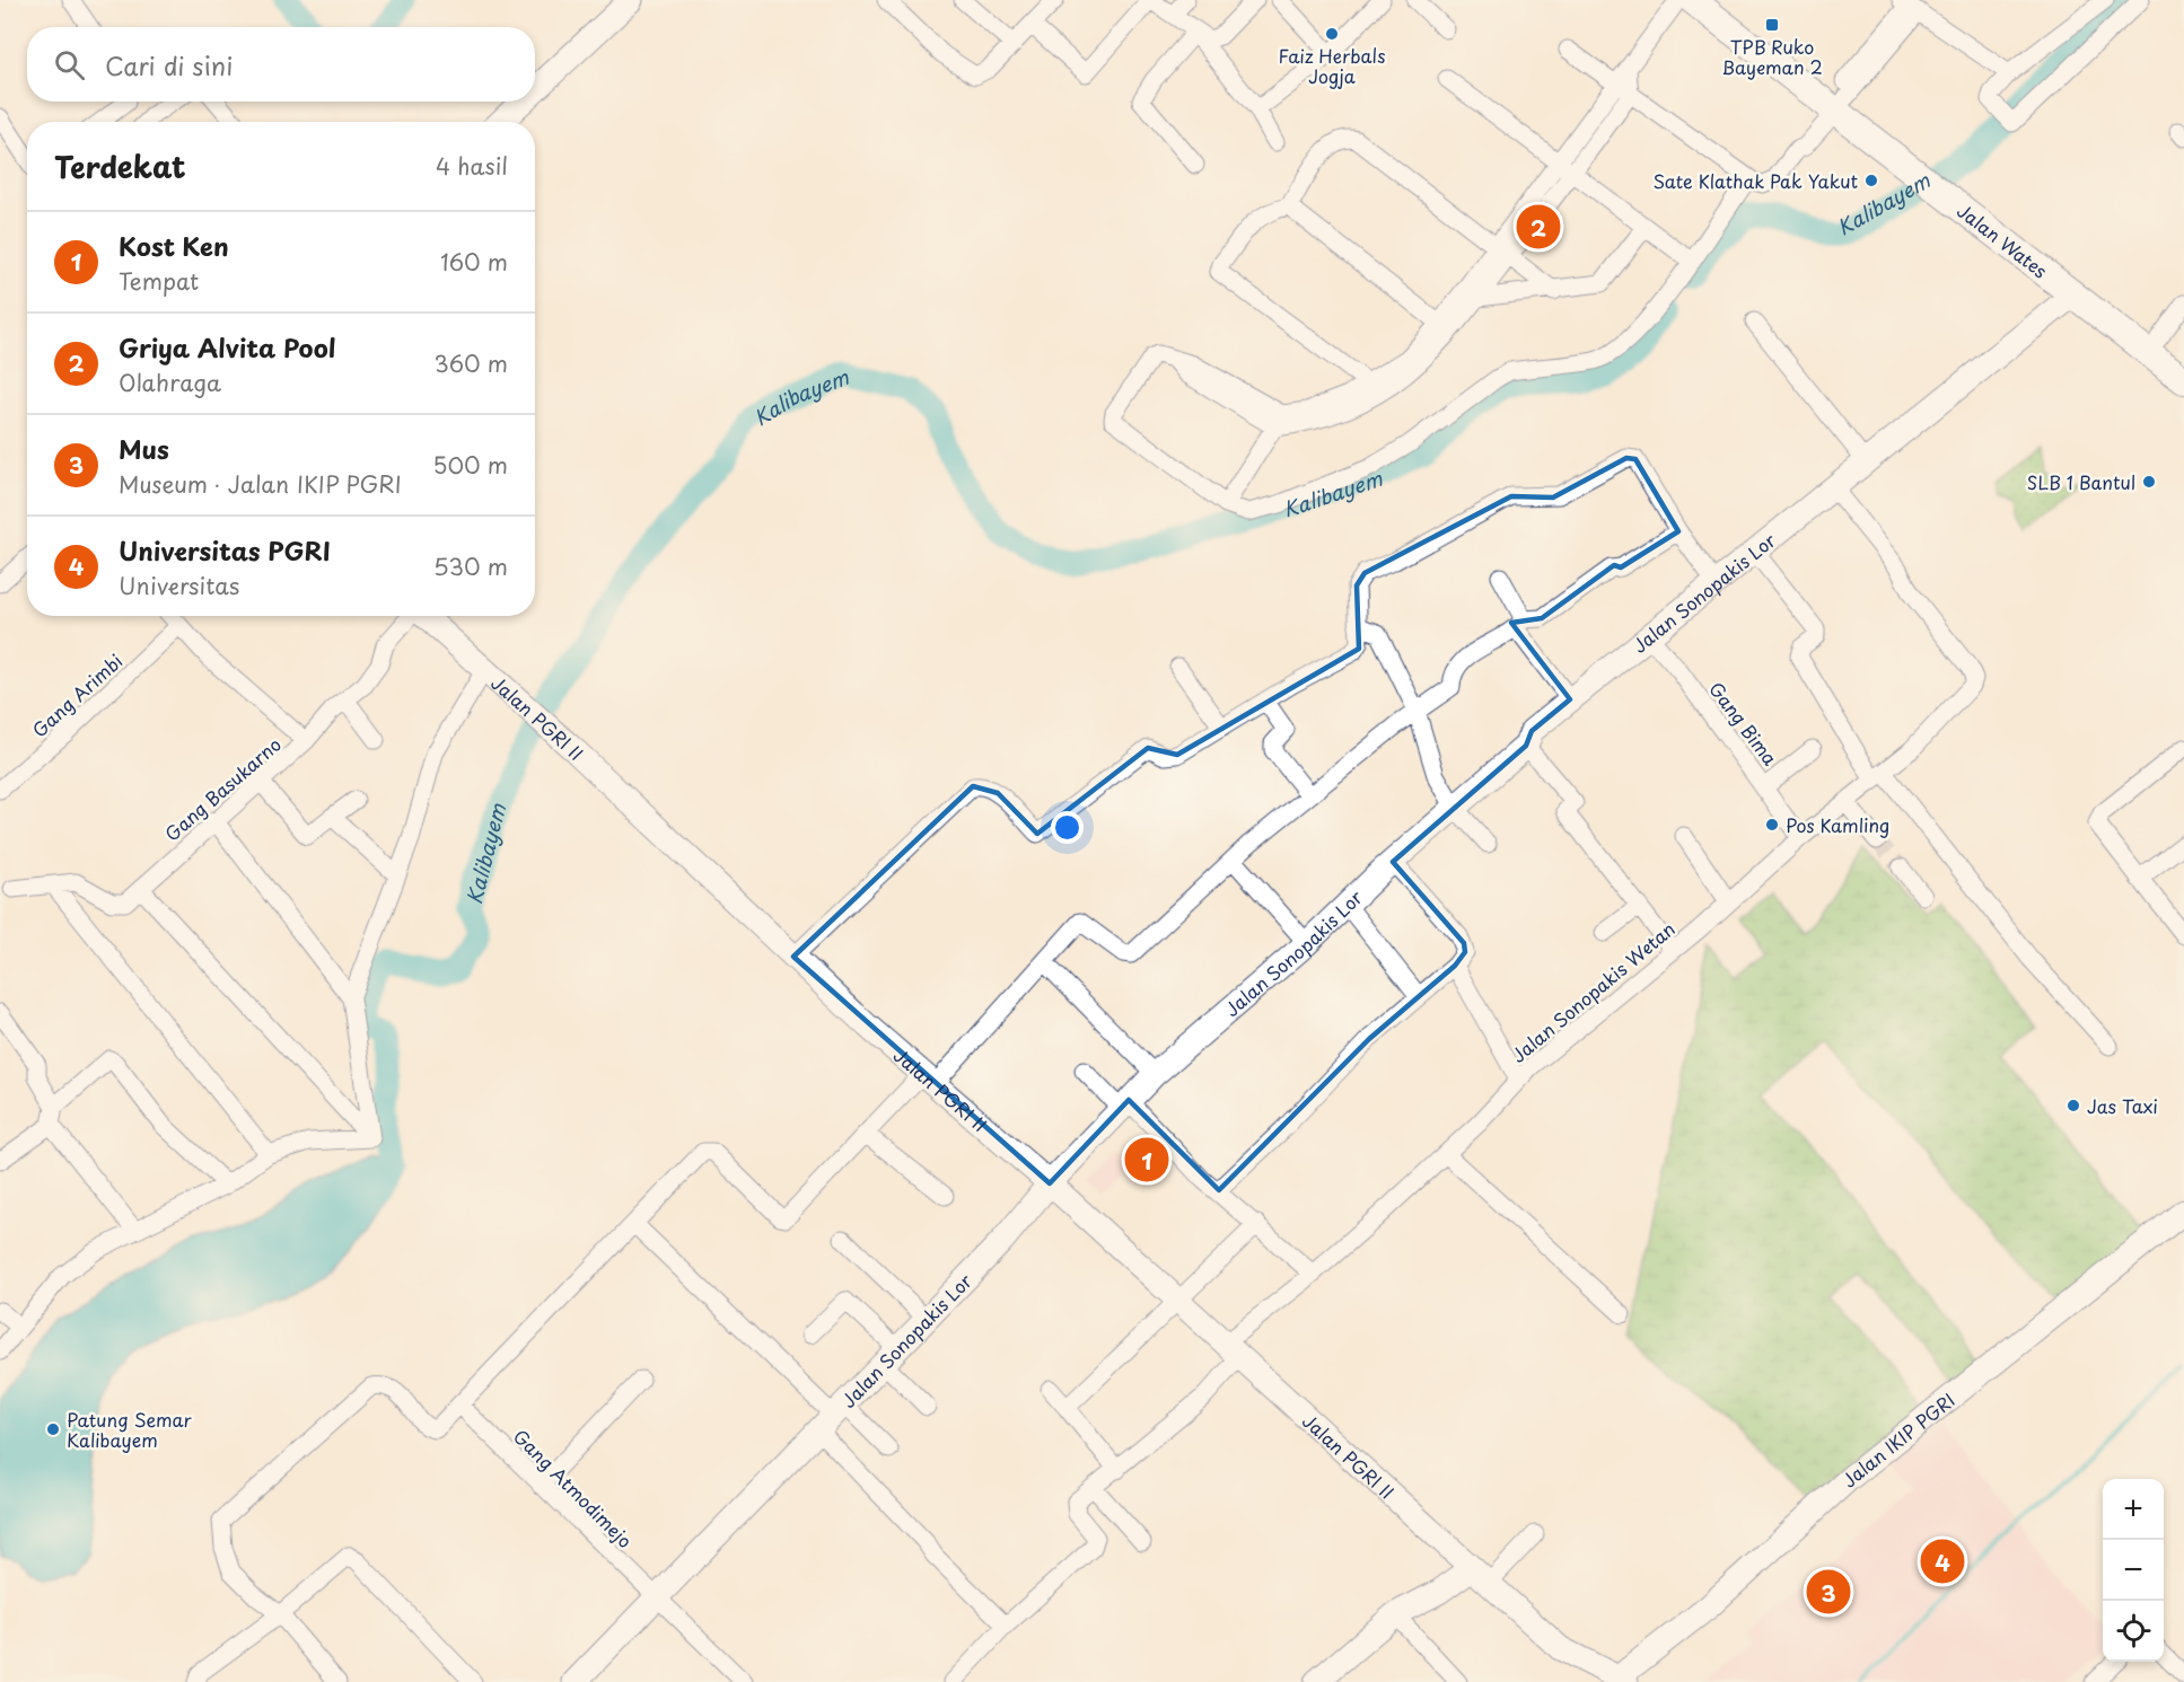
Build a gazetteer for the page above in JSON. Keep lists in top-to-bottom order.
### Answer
{
  "streets": {
    "main road": ["Jalan Wates"],
    "street": [
      "Jalan Sonopakis Lor",
      "Gang Arimbi",
      "Jalan PGRI II",
      "Gang Bima",
      "Gang Basukarno",
      "Jalan Sonopakis Wetan",
      "Jalan IKIP PGRI",
      "Gang Atmodimejo"
    ]
  },
  "crossings": [
    ["Jalan Wates", "Jalan Sonopakis Lor"],
    ["Jalan Sonopakis Lor", "Jalan PGRI II"],
    ["Jalan Sonopakis Lor", "Gang Bima"],
    ["Jalan Sonopakis Lor", "Jalan Sonopakis Wetan"],
    ["Jalan Sonopakis Lor", "Gang Atmodimejo"],
    ["Jalan PGRI II", "Jalan Sonopakis Wetan"],
    ["Jalan PGRI II", "Jalan IKIP PGRI"],
    ["Gang Bima", "Jalan Sonopakis Wetan"]
  ],
  "water": ["Kalibayem"],
  "places": {
    "transit": ["TPB Ruko Bayeman 2"],
    "other": [
      "Faiz Herbals Jogja",
      "Sate Klathak Pak Yakut",
      "SLB 1 Bantul",
      "Pos Kamling",
      "Jas Taxi",
      "Patung Semar Kalibayem"
    ]
  },
  "page": {
    "search": "Cari di sini",
    "heading": ["Terdekat", "4 hasil"],
    "pins": [
      "2",
      "1",
      "4",
      "3"
    ],
    "list": [
      {
        "mark": "1",
        "name": "Kost Ken",
        "note": "Tempat",
        "value": "160 m"
      },
      {
        "mark": "2",
        "name": "Griya Alvita Pool",
        "note": "Olahraga",
        "value": "360 m"
      },
      {
        "mark": "3",
        "name": "Mus",
        "note": "Museum · Jalan IKIP PGRI",
        "value": "500 m"
      },
      {
        "mark": "4",
        "name": "Universitas PGRI",
        "note": "Universitas",
        "value": "530 m"
      }
    ],
    "map_buttons": ["+", "−"]
  }
}
